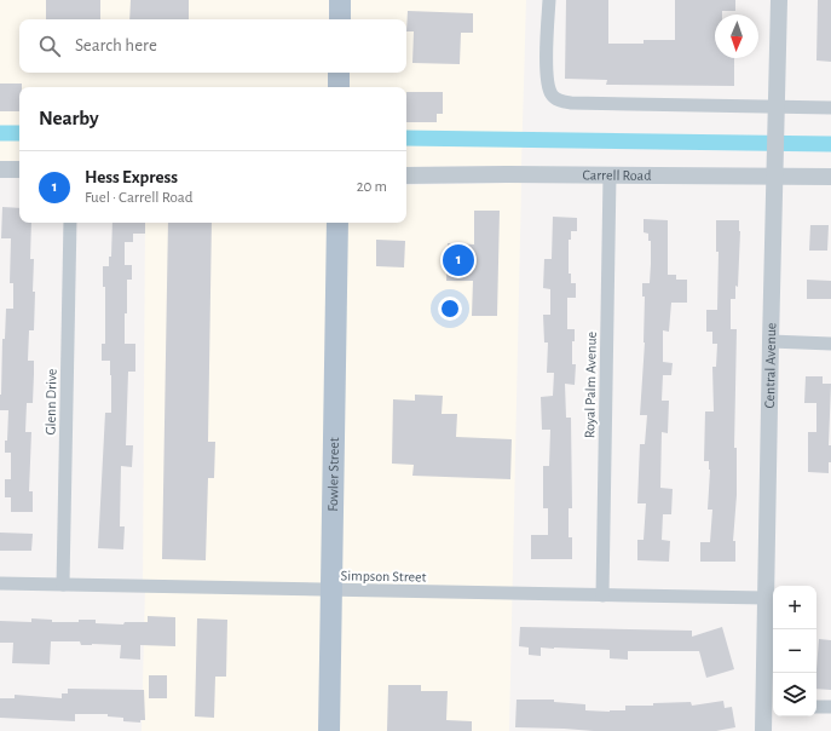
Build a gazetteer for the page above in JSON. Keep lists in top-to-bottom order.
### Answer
{
  "streets": {
    "main road": ["Fowler Street"],
    "street": [
      "Carrell Road",
      "Central Avenue",
      "Royal Palm Avenue",
      "Glenn Drive",
      "Simpson Street"
    ]
  },
  "crossings": [
    ["Carrell Road", "Central Avenue"],
    ["Carrell Road", "Royal Palm Avenue"],
    ["Central Avenue", "Simpson Street"],
    ["Royal Palm Avenue", "Simpson Street"],
    ["Glenn Drive", "Simpson Street"],
    ["Fowler Street", "Simpson Street"]
  ],
  "north": "bottom",
  "page": {
    "search": "Search here",
    "heading": "Nearby",
    "list": [
      {
        "mark": "1",
        "name": "Hess Express",
        "note": "Fuel · Carrell Road",
        "value": "20 m"
      }
    ],
    "pins": "1",
    "map_buttons": ["+", "−"]
  }
}
